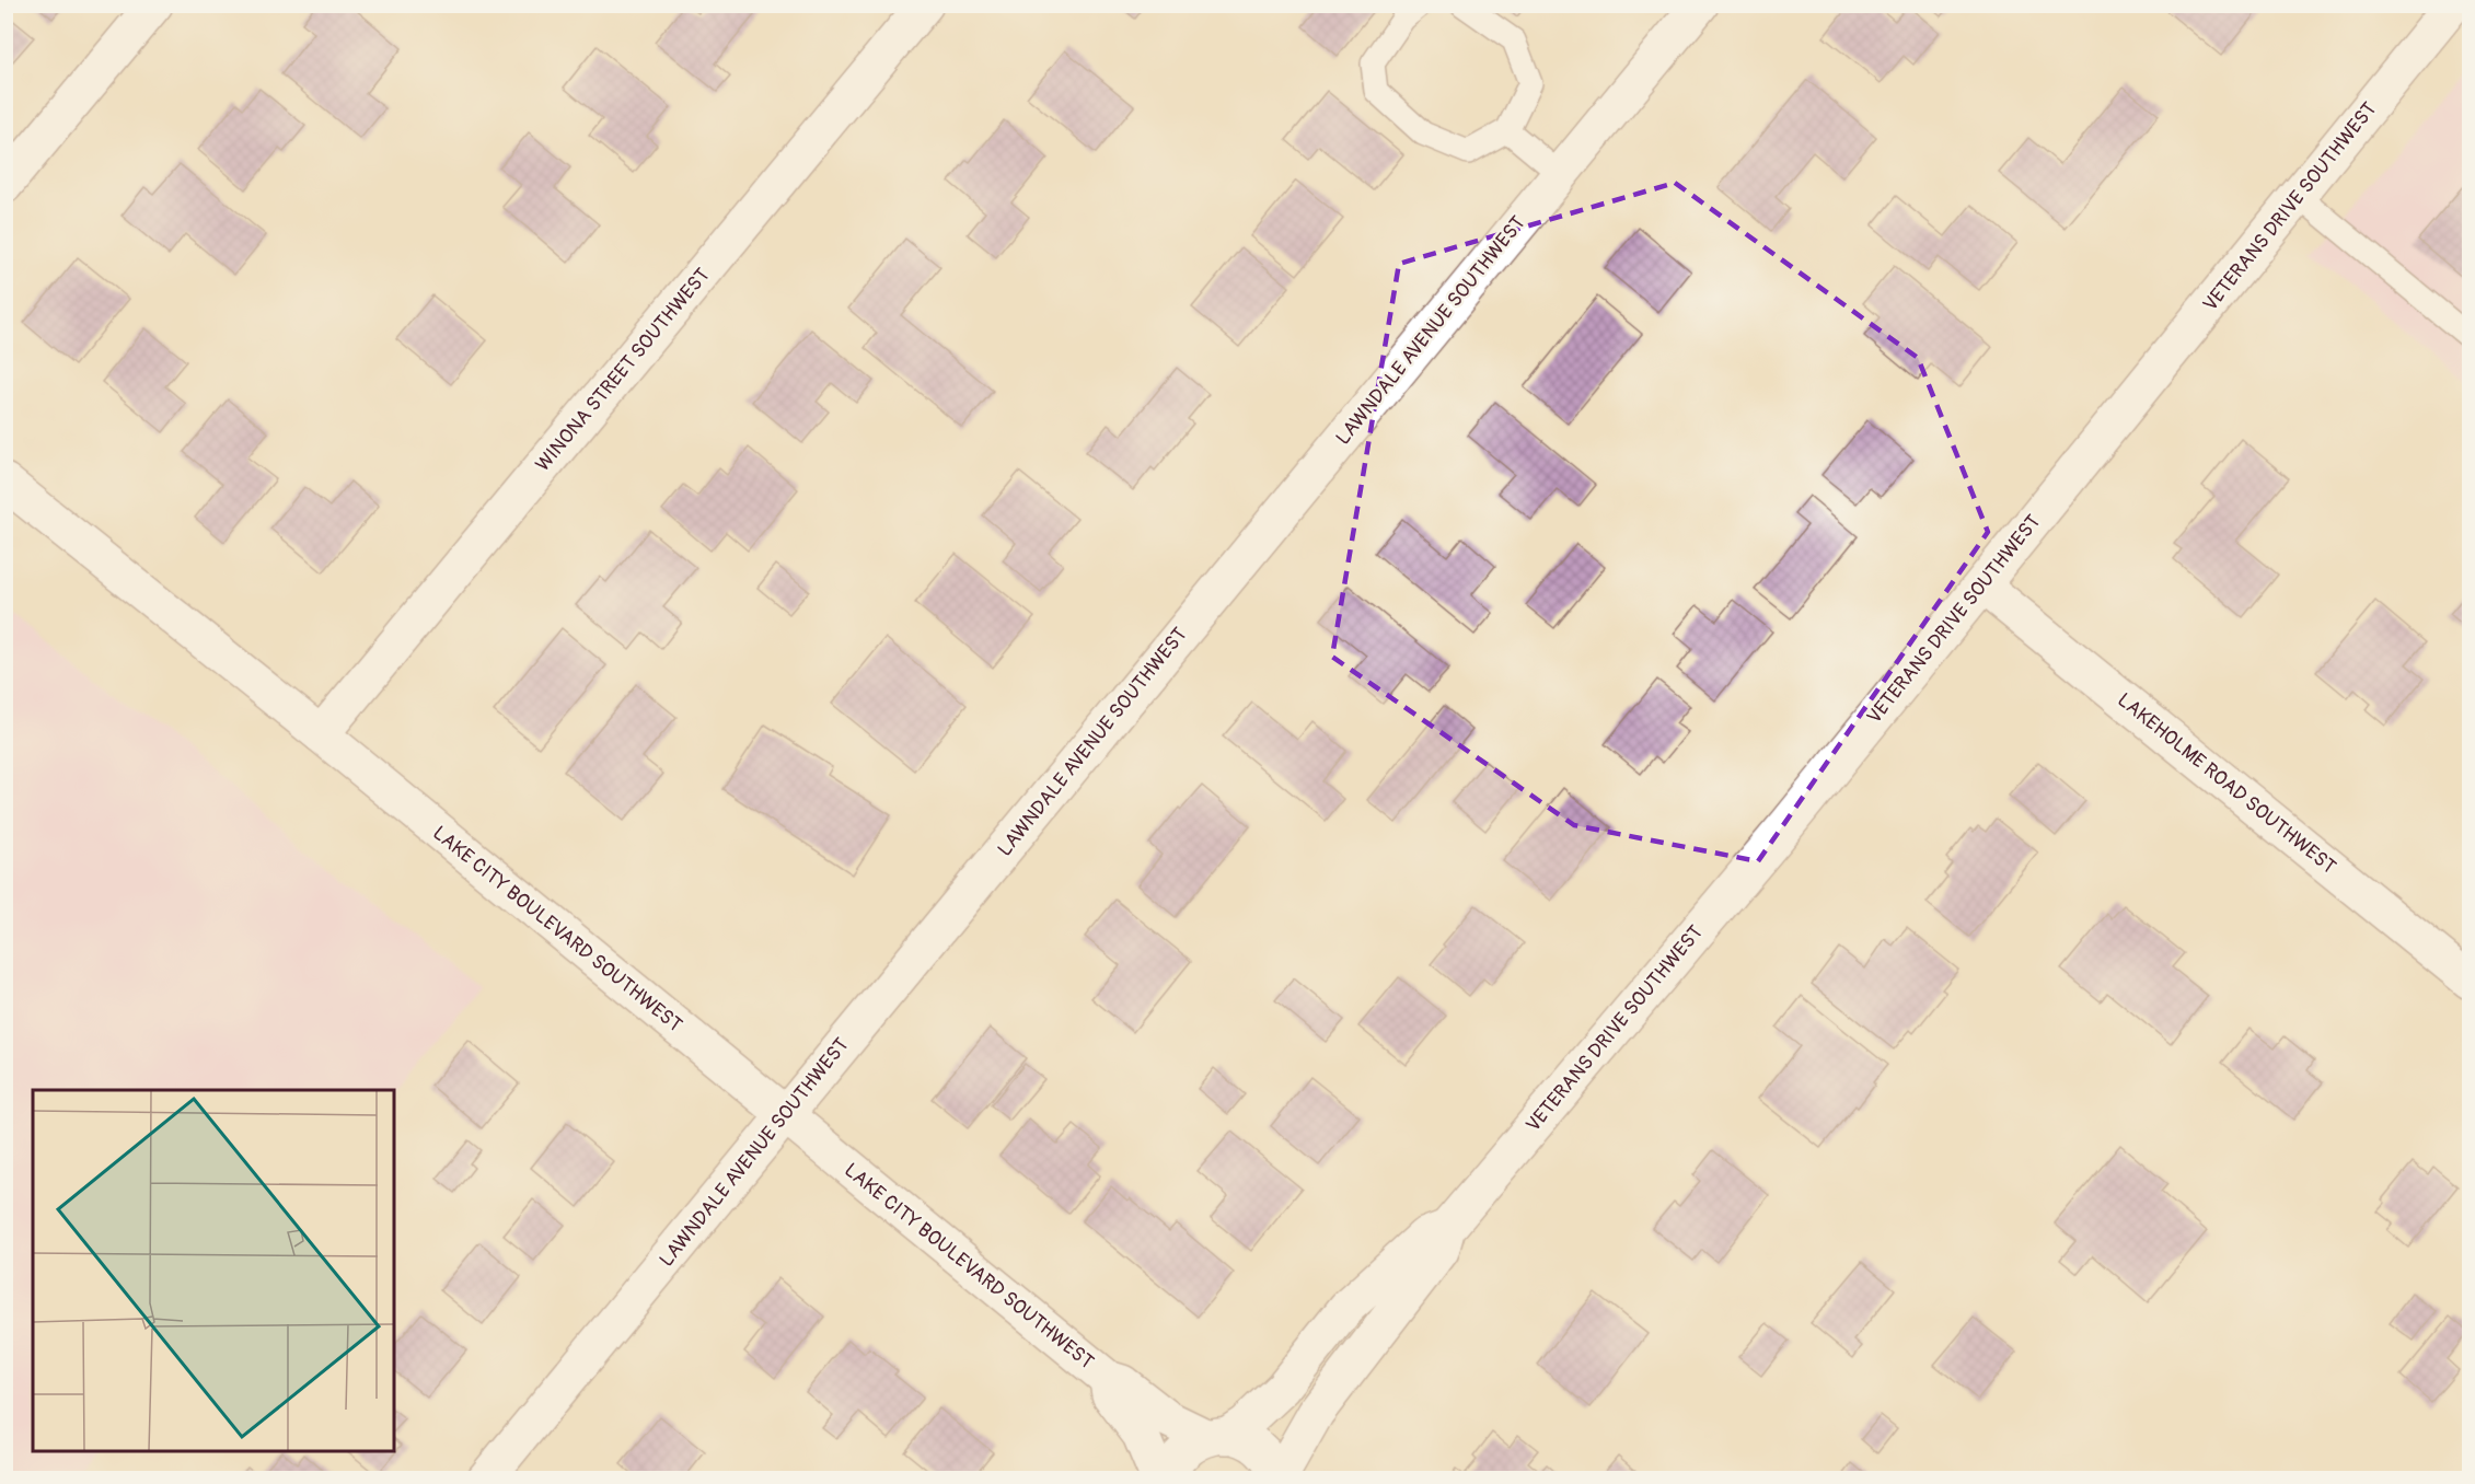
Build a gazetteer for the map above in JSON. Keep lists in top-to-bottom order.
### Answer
{
  "streets": {
    "street": [
      "VETERANS DRIVE SOUTHWEST",
      "LAWNDALE AVENUE SOUTHWEST",
      "WINONA STREET SOUTHWEST",
      "LAKEHOLME ROAD SOUTHWEST",
      "LAKE CITY BOULEVARD SOUTHWEST"
    ]
  },
  "crossings": [
    ["VETERANS DRIVE SOUTHWEST", "LAKEHOLME ROAD SOUTHWEST"],
    ["VETERANS DRIVE SOUTHWEST", "LAKE CITY BOULEVARD SOUTHWEST"],
    ["LAWNDALE AVENUE SOUTHWEST", "LAKE CITY BOULEVARD SOUTHWEST"],
    ["WINONA STREET SOUTHWEST", "LAKE CITY BOULEVARD SOUTHWEST"]
  ]
}
